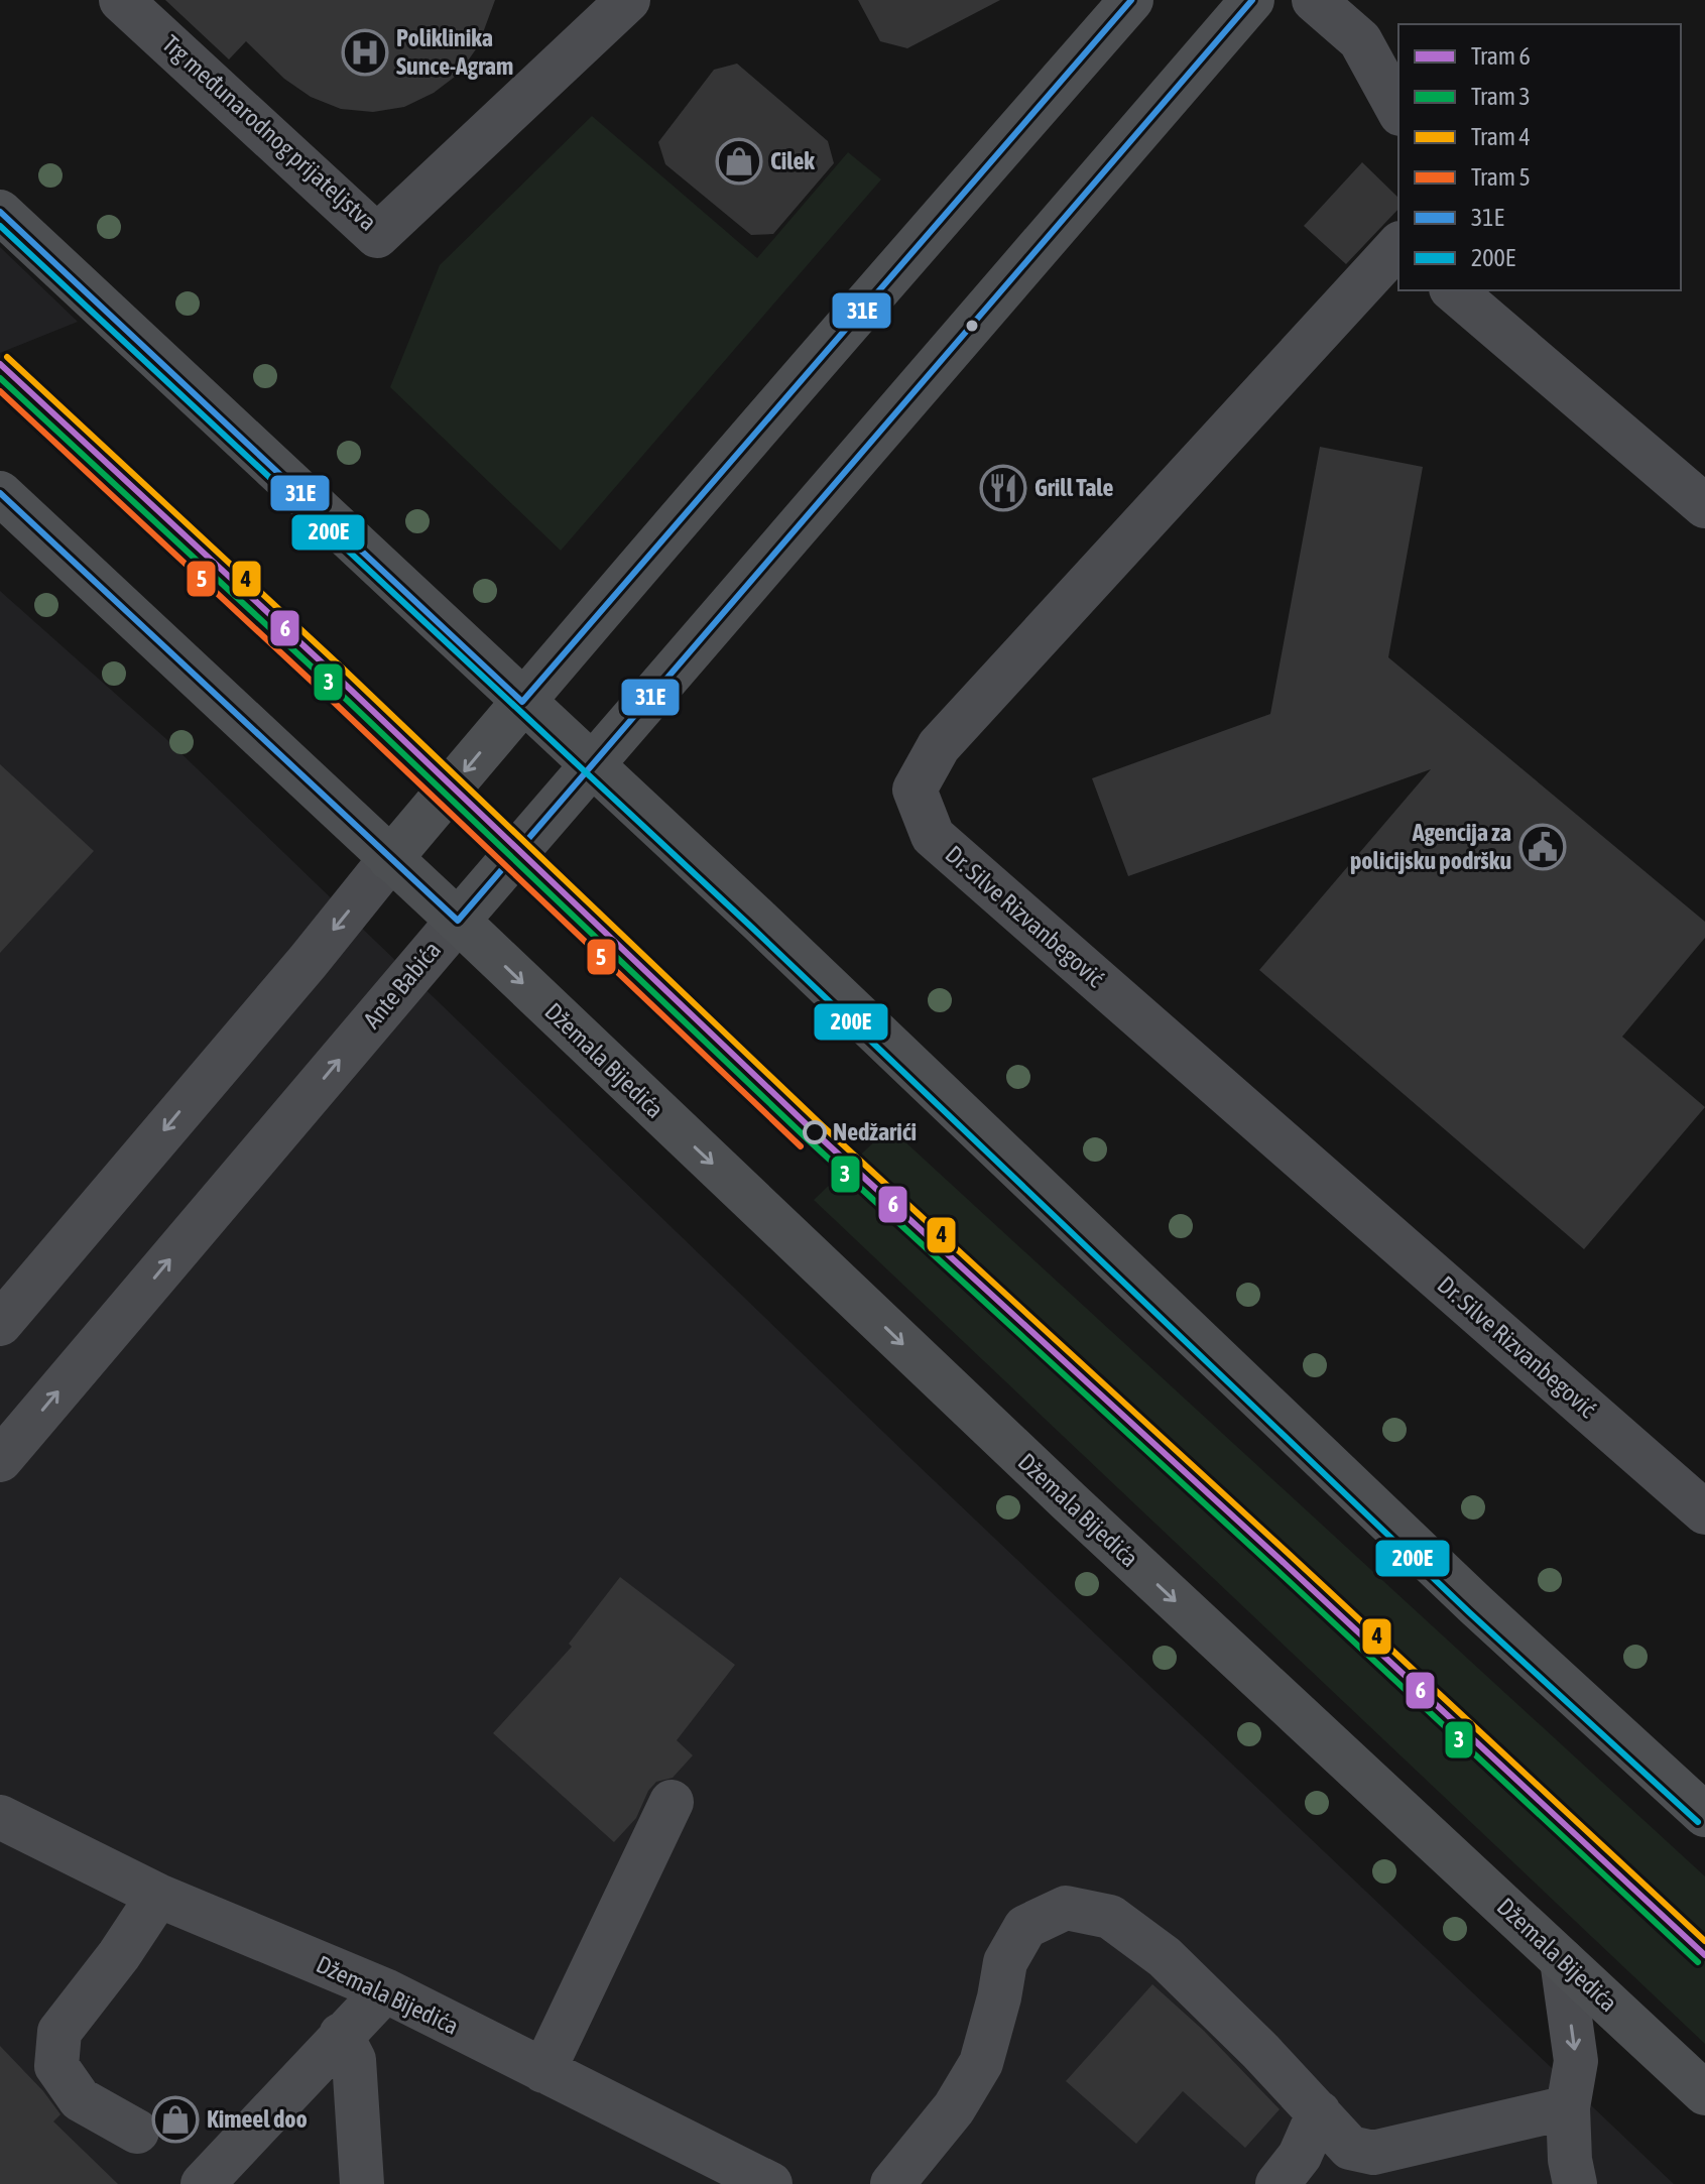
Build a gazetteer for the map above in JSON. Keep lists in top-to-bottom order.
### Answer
{
  "streets": {
    "main road": ["Ante Babića", "Džemala Bijedića"],
    "street": ["Trg međunarodnog prijateljstva", "Dr. Silve Rizvanbegović"]
  },
  "crossings": [
    ["Ante Babića", "Džemala Bijedića"]
  ],
  "one_way": ["Ante Babića"],
  "places": {
    "hospital": ["Poliklinika Sunce-Agram"],
    "shop": ["Cilek", "Kimeel doo"],
    "restaurant": ["Grill Tale"],
    "public building": ["Agencija za policijsku podršku"],
    "other": ["Nedžarići"]
  },
  "lines": [
    "transit line 31E",
    "transit line 200E",
    "tram line 4",
    "tram line 6",
    "tram line 3",
    "tram line 5"
  ],
  "legend": [
    "Tram 6",
    "Tram 3",
    "Tram 4",
    "Tram 5",
    "31E",
    "200E"
  ]
}
